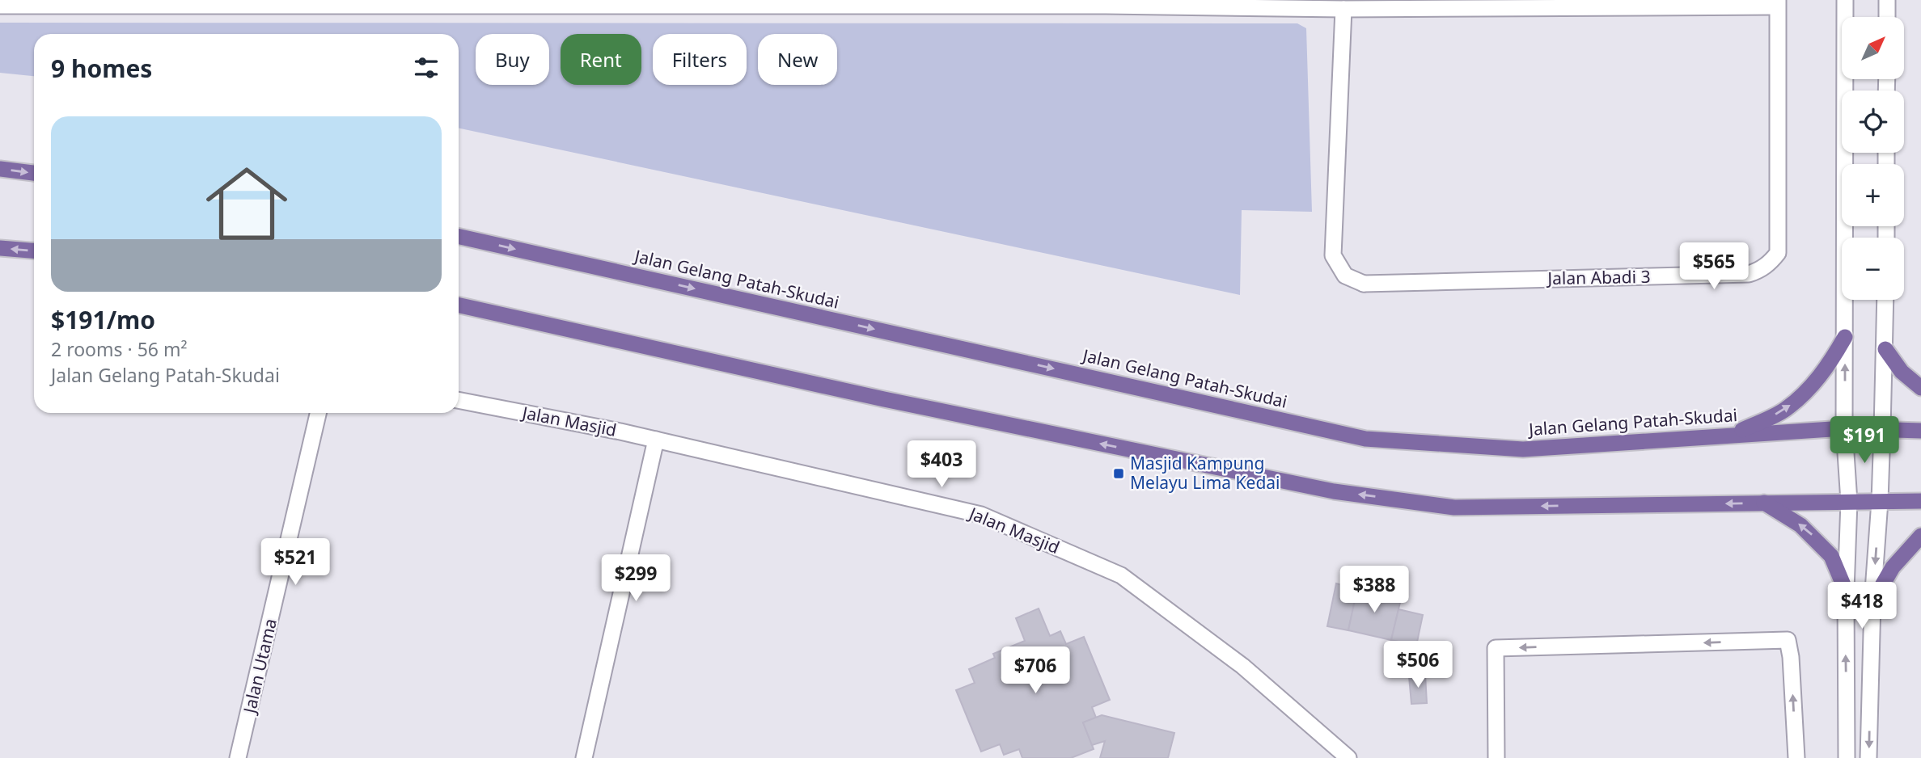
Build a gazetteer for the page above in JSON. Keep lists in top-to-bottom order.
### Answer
{
  "streets": {
    "main road": ["Jalan Gelang Patah-Skudai"],
    "street": ["Jalan Abadi 3", "Jalan Masjid", "Jalan Utama"]
  },
  "places": {
    "transit": ["Masjid Kampung Melayu Lima Kedai"]
  },
  "north": "top right",
  "page": {
    "map_buttons": ["+", "−"],
    "chip": [
      "Buy",
      "Rent",
      "Filters",
      "New"
    ],
    "heading": "9 homes",
    "list": [
      {
        "name": "$191/mo",
        "note": "2 rooms · 56 m² · Jalan Gelang Patah-Skudai"
      }
    ],
    "price": [
      "$565",
      "$191",
      "$403",
      "$521",
      "$299",
      "$388",
      "$418",
      "$506",
      "$706"
    ]
  }
}
